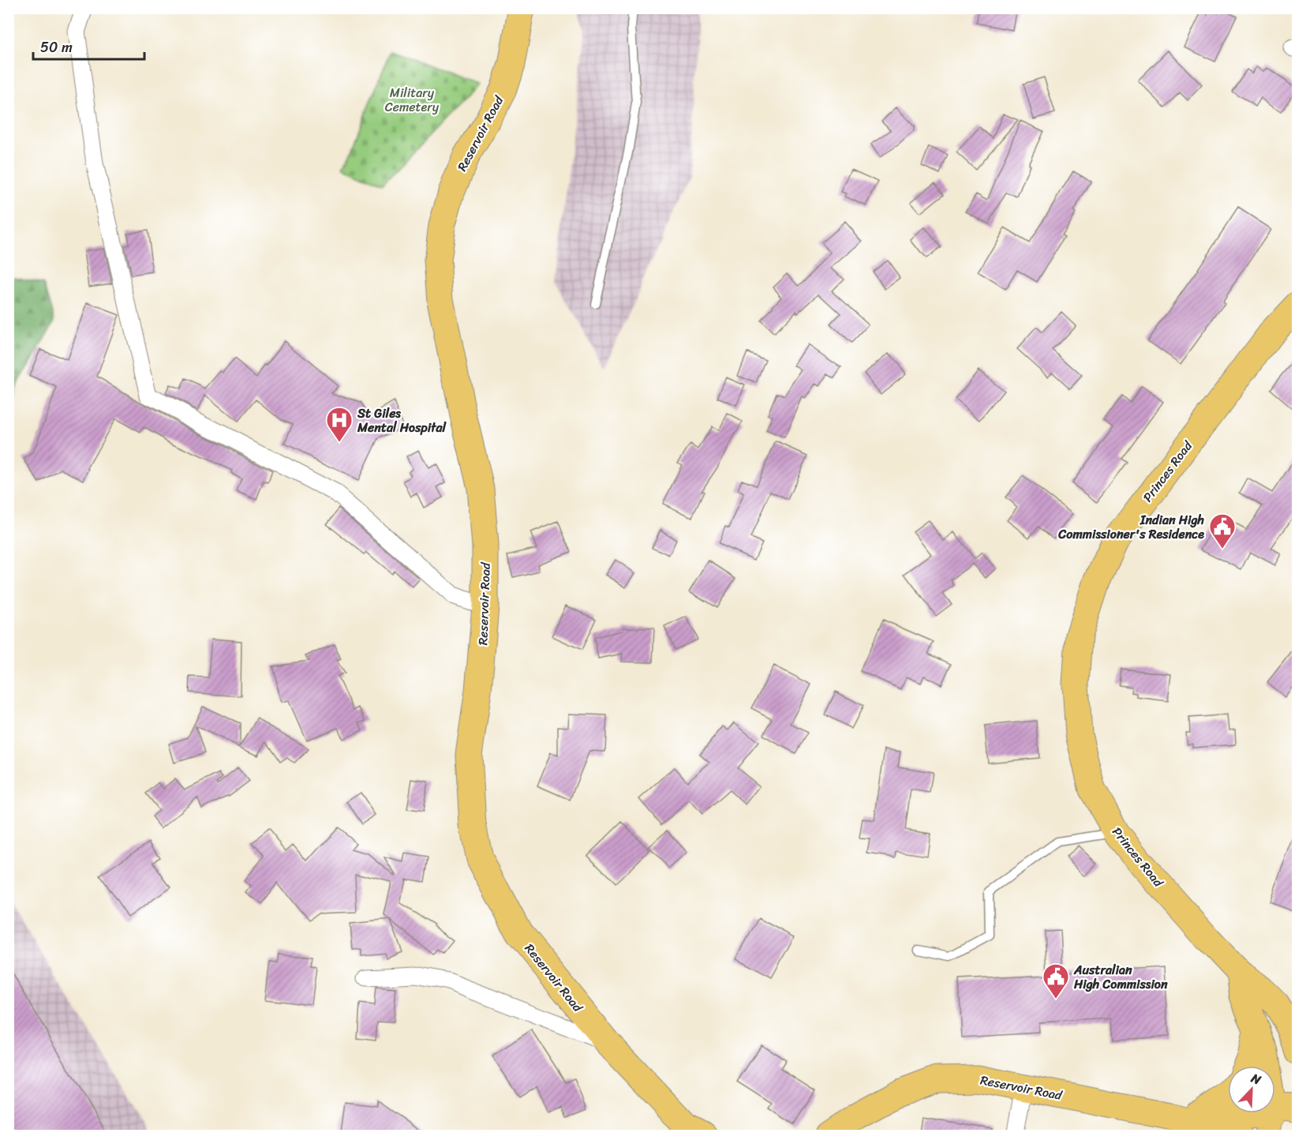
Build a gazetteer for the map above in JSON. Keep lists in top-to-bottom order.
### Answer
{
  "streets": {
    "main road": ["Reservoir Road", "Princes Road"]
  },
  "parks": ["Military Cemetery"],
  "places": {
    "hospital": ["St Giles Mental Hospital"],
    "public building": ["Indian High Commissioner's Residence", "Australian High Commission"]
  },
  "scale_bar": "50 m",
  "north": "top right"
}
